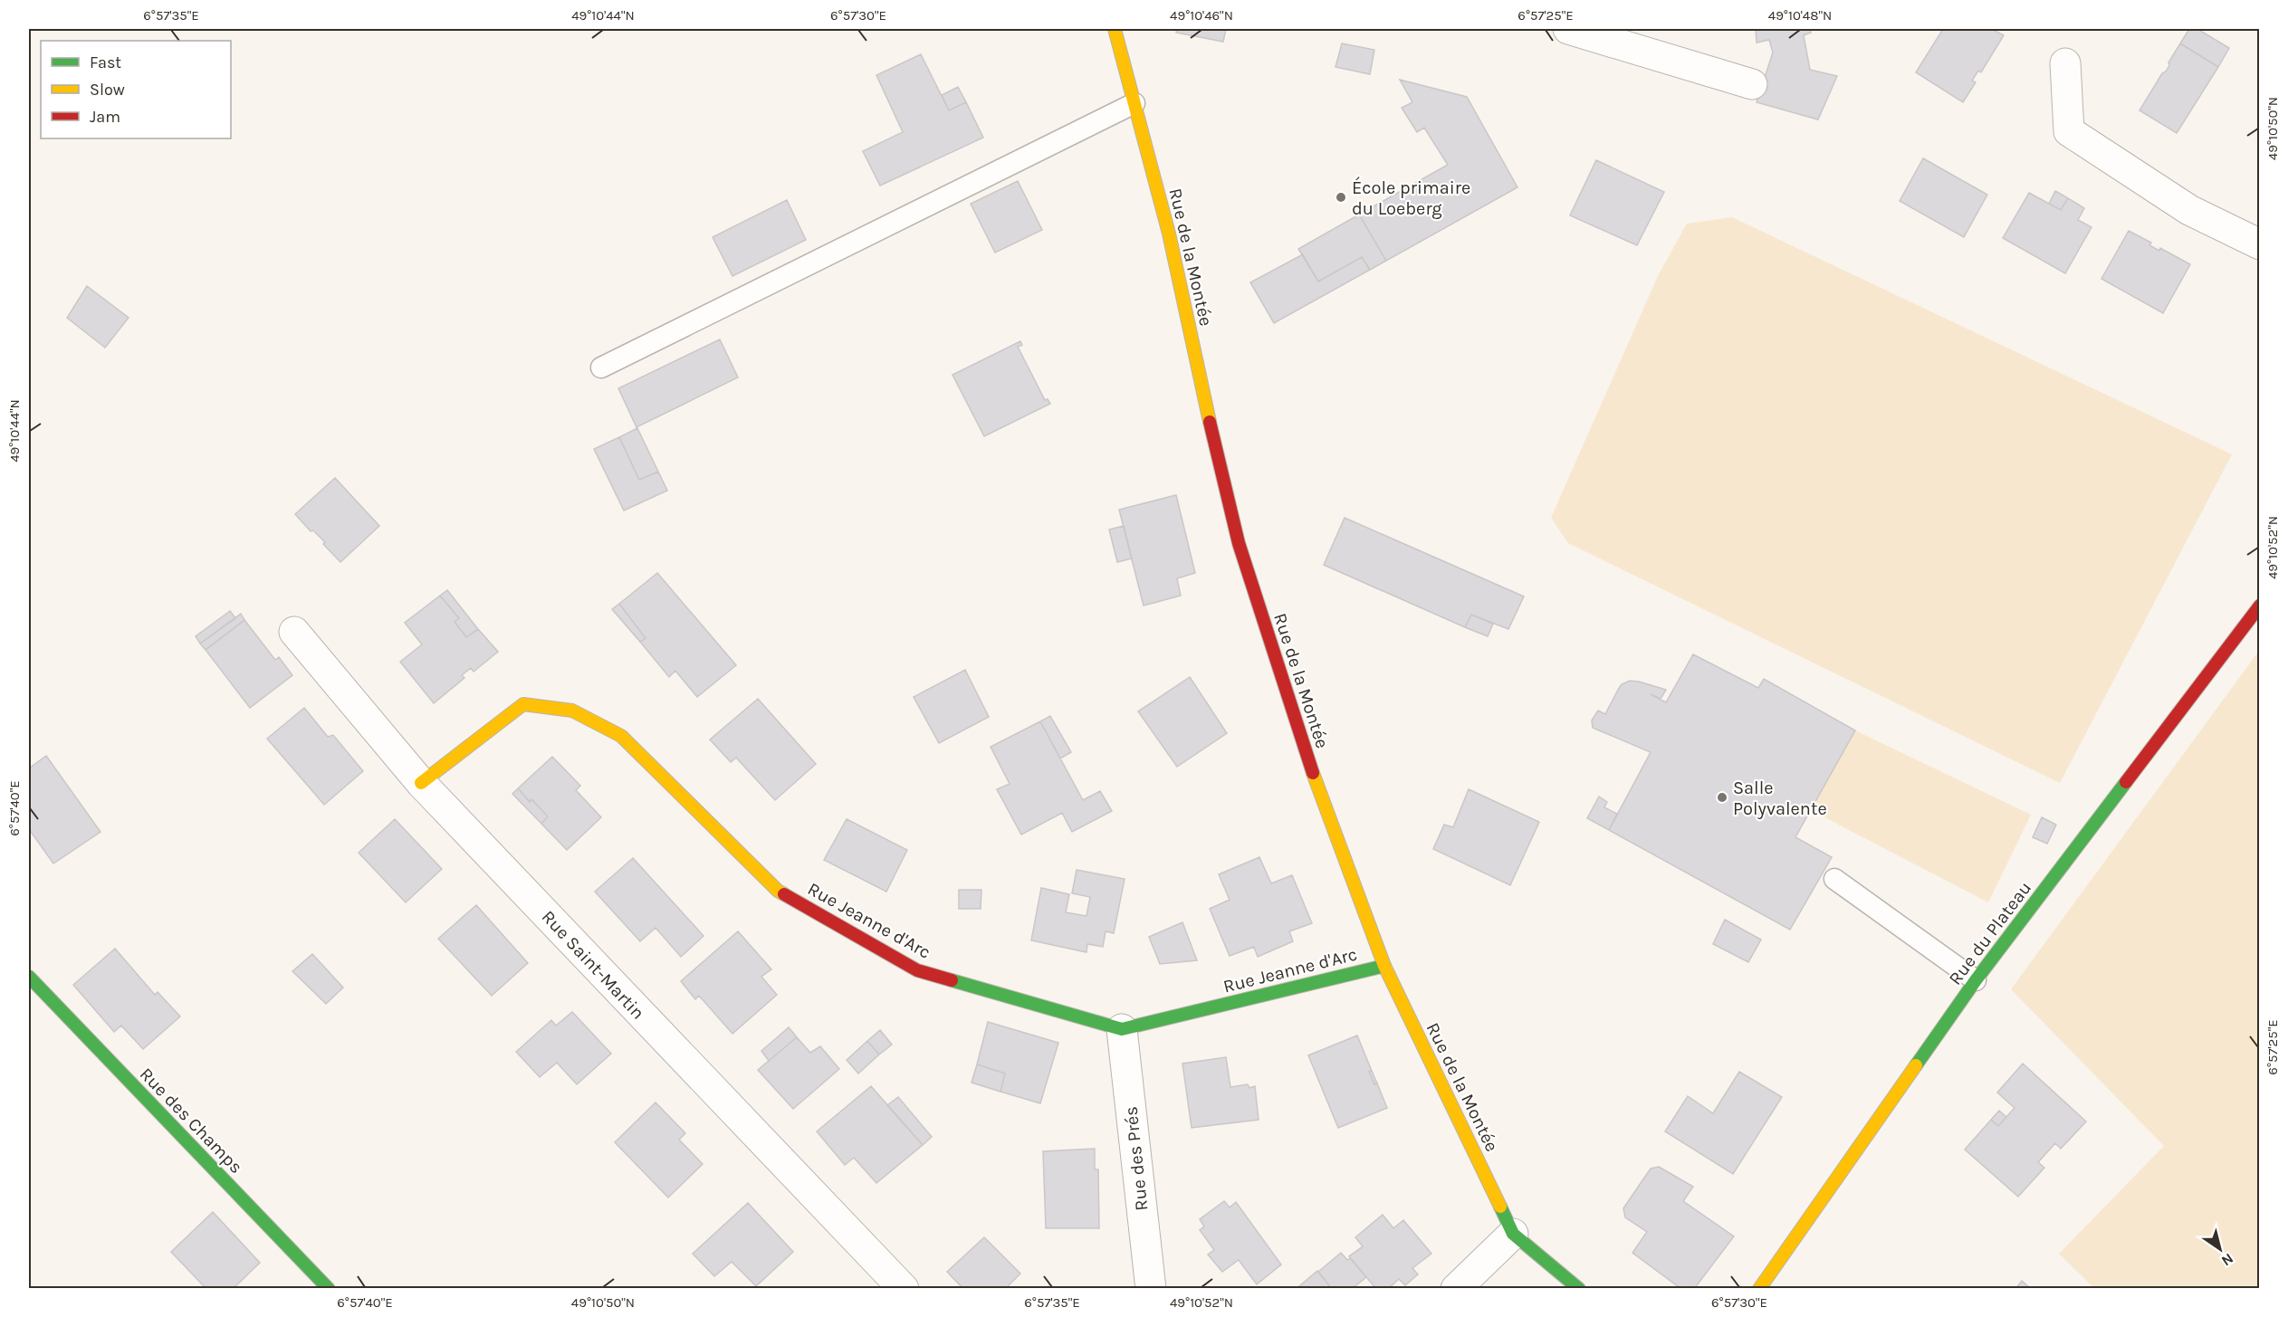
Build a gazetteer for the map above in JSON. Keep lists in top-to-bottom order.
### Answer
{
  "streets": {
    "street": [
      "Rue de la Montée",
      "Rue Jeanne d'Arc",
      "Rue du Plateau",
      "Rue Saint-Martin",
      "Rue des Champs",
      "Rue des Prés"
    ]
  },
  "crossings": [
    ["Rue de la Montée", "Rue Jeanne d'Arc"],
    ["Rue Jeanne d'Arc", "Rue Saint-Martin"],
    ["Rue Jeanne d'Arc", "Rue des Prés"]
  ],
  "places": ["École primaire du Loeberg", "Salle Polyvalente"],
  "legend": ["Fast", "Slow", "Jam"],
  "north": "bottom right",
  "coordinates": [
    "6°57'35\"E",
    "49°10'44\"N",
    "6°57'30\"E",
    "49°10'46\"N",
    "6°57'25\"E",
    "49°10'48\"N",
    "49°10'50\"N",
    "49°10'52\"N",
    "6°57'40\"E"
  ]
}
